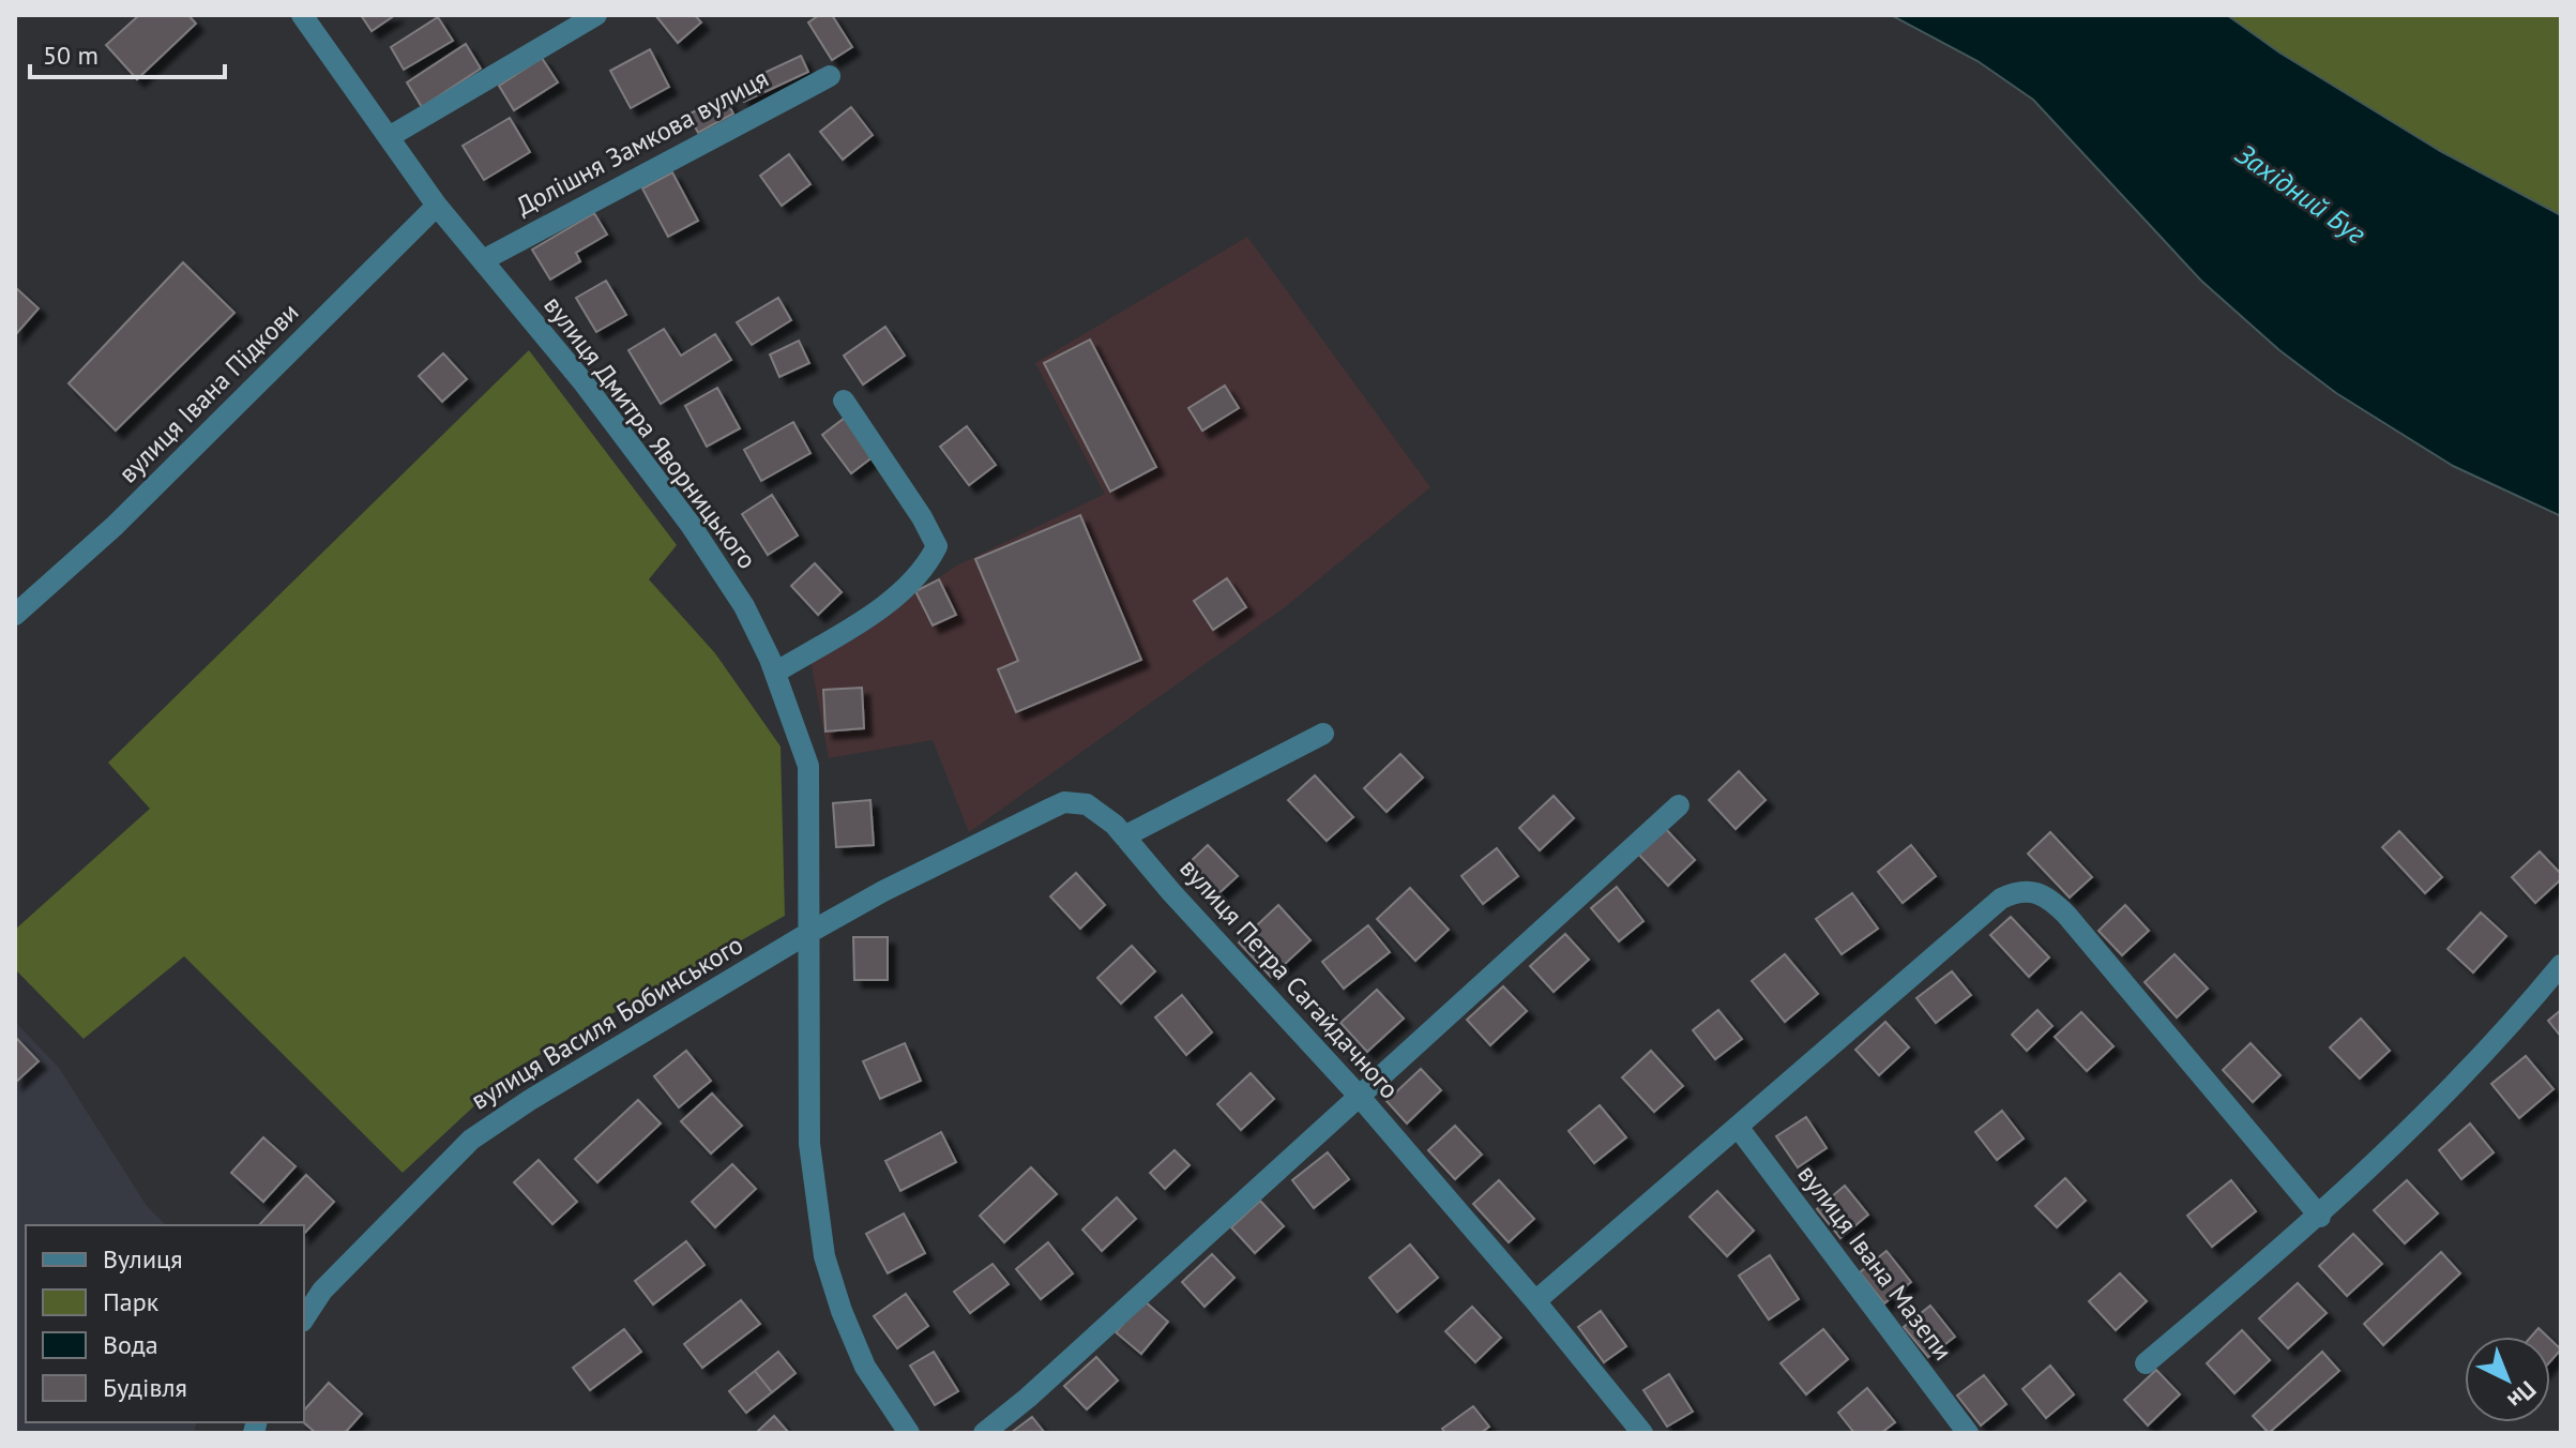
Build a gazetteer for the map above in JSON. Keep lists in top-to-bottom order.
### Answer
{
  "streets": {
    "street": [
      "Долішня Замкова вулиця",
      "вулиця Івана Підкови",
      "вулиця Дмитра Яворницького",
      "вулиця Петра Сагайдачного",
      "вулиця Василя Бобинського",
      "вулиця Івана Мазепи"
    ]
  },
  "crossings": [
    ["Долішня Замкова вулиця", "вулиця Дмитра Яворницького"],
    ["вулиця Івана Підкови", "вулиця Дмитра Яворницького"],
    ["вулиця Дмитра Яворницького", "вулиця Петра Сагайдачного"],
    ["вулиця Дмитра Яворницького", "вулиця Василя Бобинського"],
    ["вулиця Петра Сагайдачного", "вулиця Василя Бобинського"]
  ],
  "water": ["Західний Буг"],
  "legend": [
    "Вулиця",
    "Парк",
    "Вода",
    "Будівля"
  ],
  "scale_bar": "50 m",
  "north": "bottom right"
}
